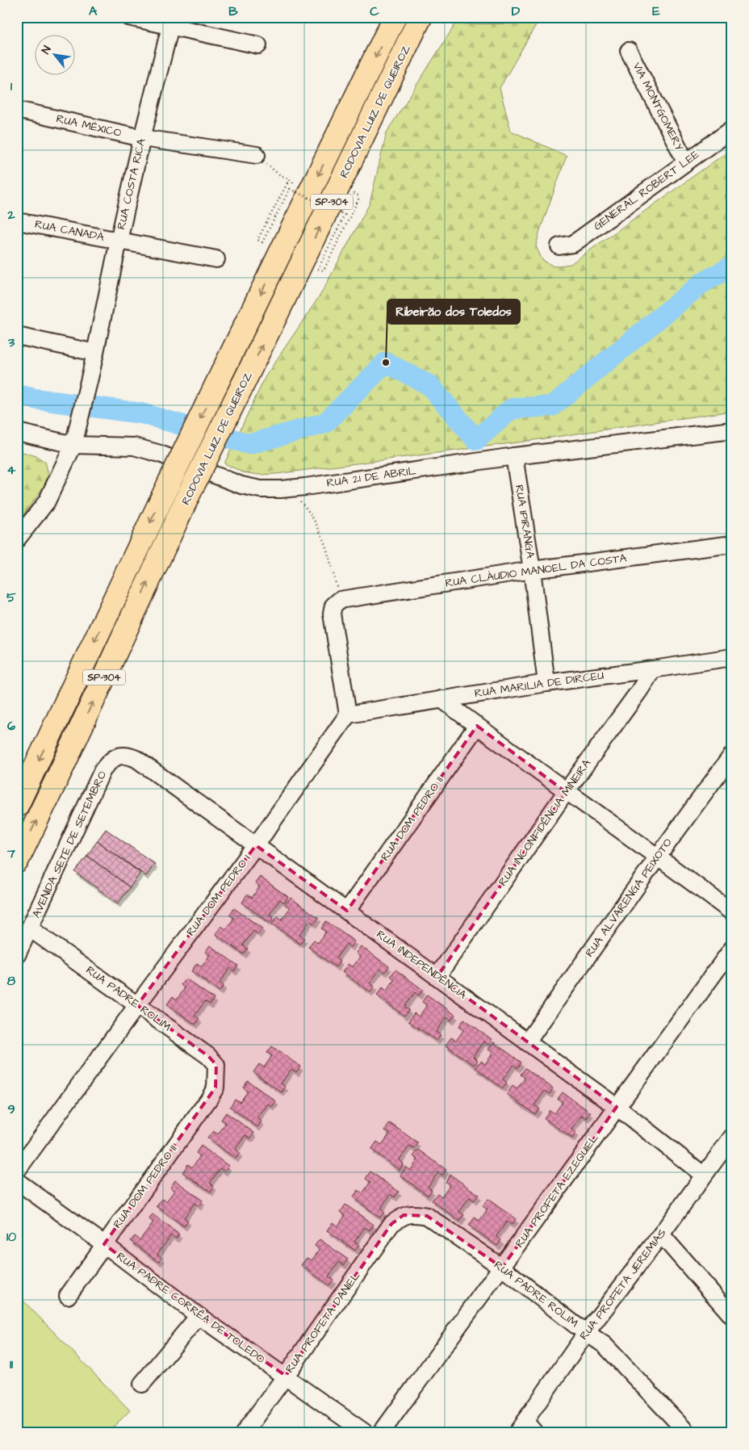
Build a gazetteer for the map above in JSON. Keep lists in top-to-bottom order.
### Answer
{
  "streets": {
    "highway": ["RODOVIA LUIZ DE QUEIROZ", "SP-304"],
    "street": [
      "VIA MONTGOMERY",
      "RUA MÉXICO",
      "RUA COSTA RICA",
      "GENERAL ROBERT LEE",
      "RUA CANADÁ",
      "RUA 21 DE ABRIL",
      "RUA IPIRANGA",
      "RUA CLÁUDIO MANOEL DA COSTA",
      "RUA MARILIA DE DIRCEU",
      "RUA DOM PEDRO II",
      "RUA INCONFIDÊNCIA MINEIRA",
      "AVENIDA SETE DE SETEMBRO",
      "RUA DOM PEDRO I",
      "RUA ALVARENGA PEIXOTO",
      "RUA INDEPENDÊNCIA",
      "RUA PADRE ROLIM",
      "RUA PROFETA EZEQUIEL",
      "RUA PROFETA JEREMIAS",
      "RUA PADRE CORRÊA DE TOLEDO",
      "RUA PROFETA DANIEL"
    ]
  },
  "crossings": [
    ["VIA MONTGOMERY", "GENERAL ROBERT LEE"],
    ["RUA MÉXICO", "RUA COSTA RICA"],
    ["RUA COSTA RICA", "RUA CANADÁ"],
    ["RUA COSTA RICA", "RUA 21 DE ABRIL"],
    ["RUA 21 DE ABRIL", "RUA IPIRANGA"],
    ["RUA IPIRANGA", "RUA CLÁUDIO MANOEL DA COSTA"],
    ["RUA IPIRANGA", "RUA MARILIA DE DIRCEU"],
    ["RUA MARILIA DE DIRCEU", "RUA INCONFIDÊNCIA MINEIRA"],
    ["RUA MARILIA DE DIRCEU", "RUA DOM PEDRO I"],
    ["RUA DOM PEDRO II", "RUA INDEPENDÊNCIA"],
    ["RUA DOM PEDRO II", "RUA PADRE ROLIM"],
    ["RUA DOM PEDRO II", "RUA PADRE CORRÊA DE TOLEDO"],
    ["RUA INCONFIDÊNCIA MINEIRA", "RUA INDEPENDÊNCIA"],
    ["AVENIDA SETE DE SETEMBRO", "RUA INDEPENDÊNCIA"],
    ["AVENIDA SETE DE SETEMBRO", "RUA PADRE ROLIM"],
    ["RUA DOM PEDRO I", "RUA INDEPENDÊNCIA"],
    ["RUA DOM PEDRO I", "RUA PADRE ROLIM"],
    ["RUA ALVARENGA PEIXOTO", "RUA INDEPENDÊNCIA"],
    ["RUA INDEPENDÊNCIA", "RUA PROFETA EZEQUIEL"],
    ["RUA INDEPENDÊNCIA", "RUA PROFETA JEREMIAS"],
    ["RUA PADRE ROLIM", "RUA PROFETA EZEQUIEL"],
    ["RUA PADRE ROLIM", "RUA PROFETA JEREMIAS"],
    ["RUA PADRE ROLIM", "RUA PROFETA DANIEL"],
    ["RUA PADRE CORRÊA DE TOLEDO", "RUA PROFETA DANIEL"]
  ],
  "places": ["Ribeirão dos Toledos"],
  "north": "top left",
  "grid": {
    "columns": [
      "A",
      "B",
      "C",
      "D",
      "E"
    ],
    "rows": [
      "1",
      "2",
      "3",
      "4",
      "5",
      "6",
      "7",
      "8",
      "9",
      "10",
      "11"
    ]
  }
}
